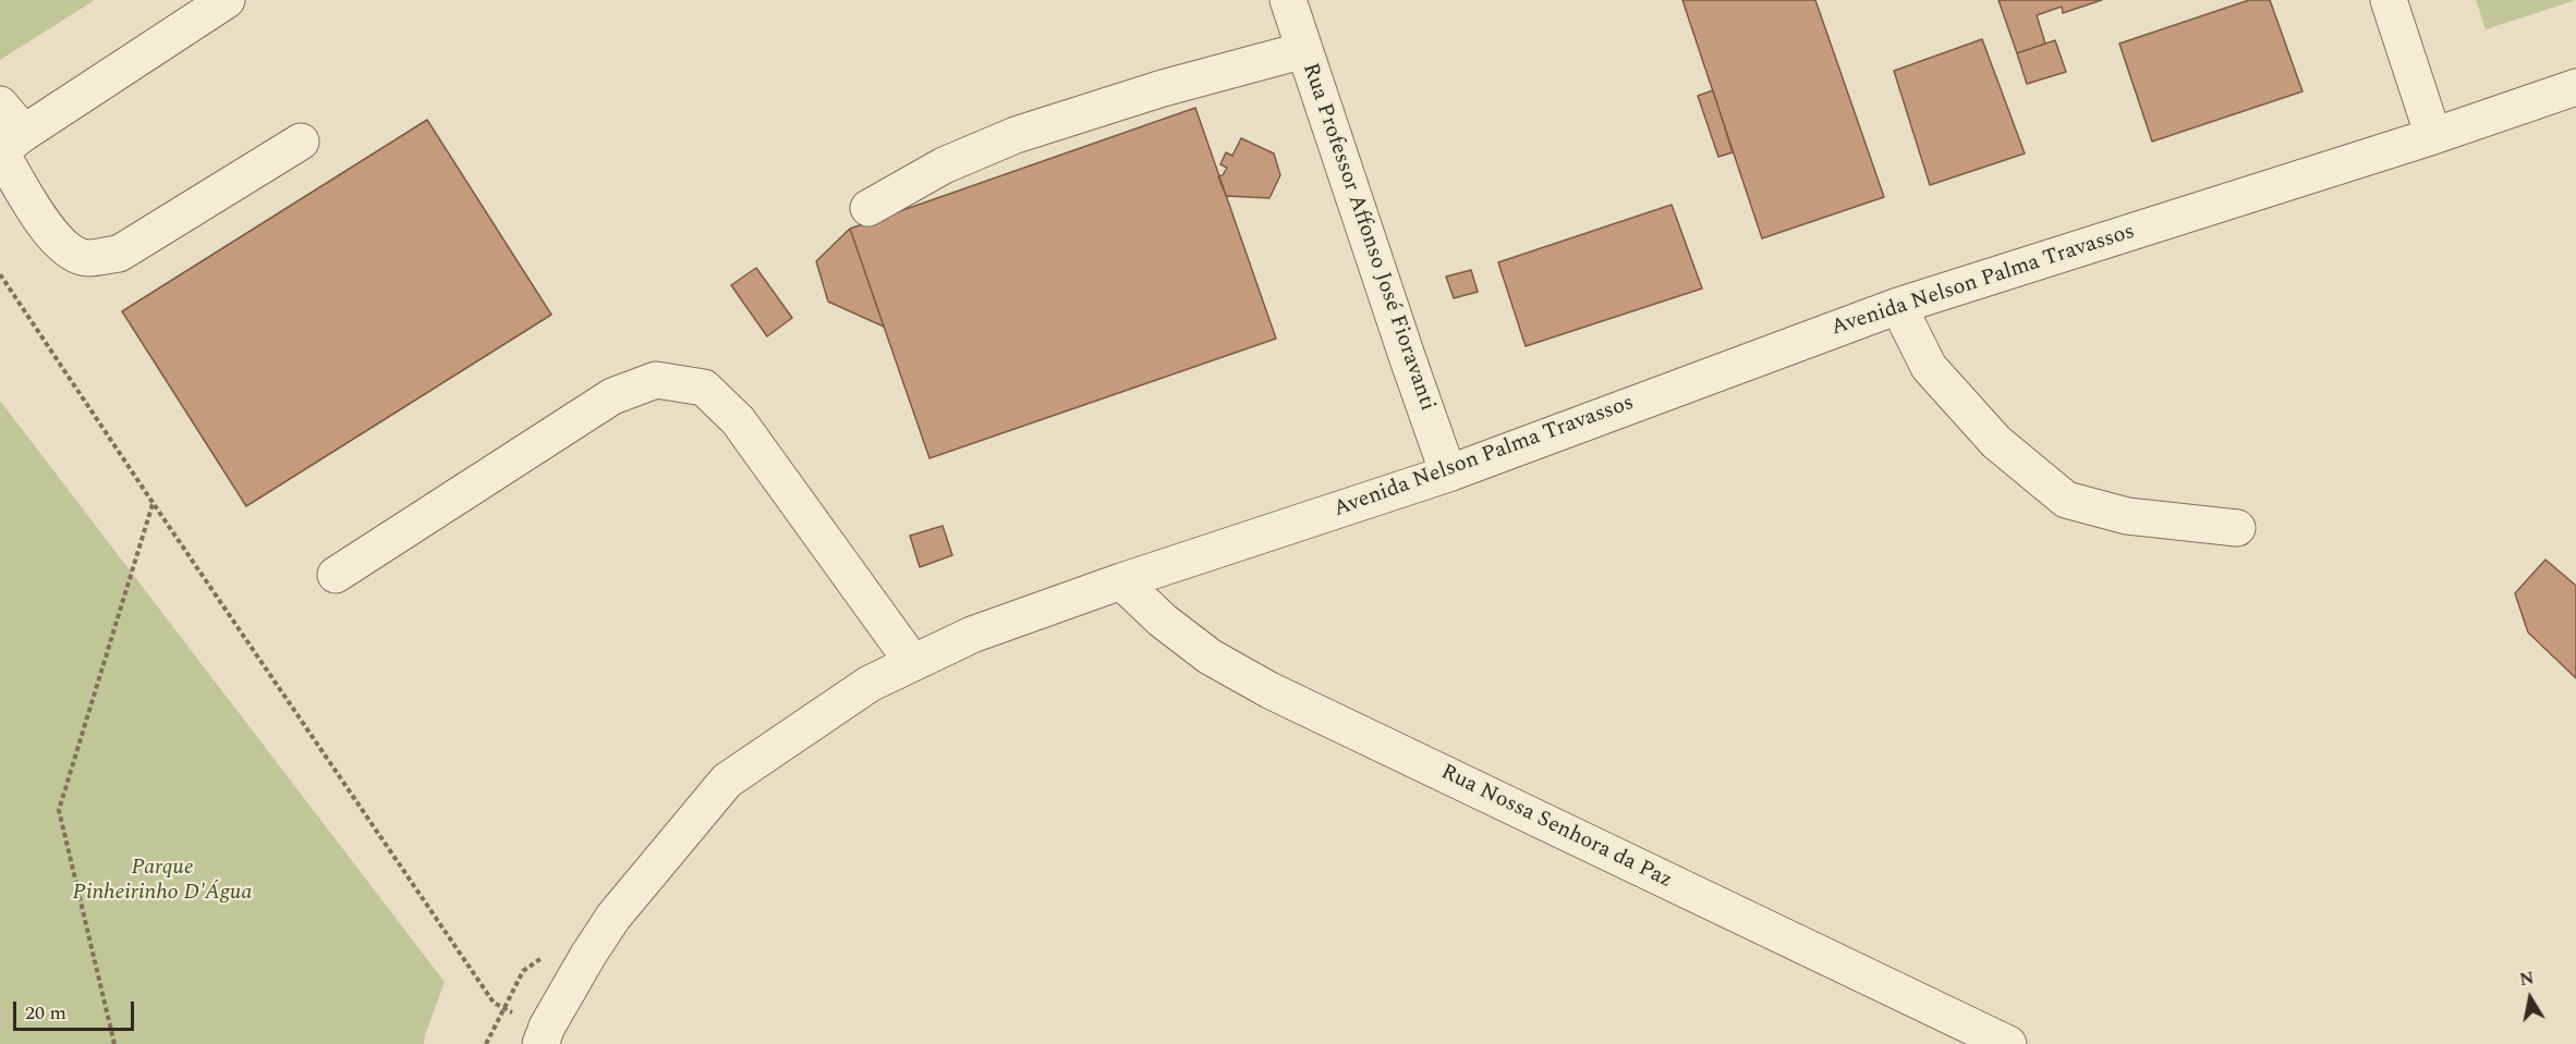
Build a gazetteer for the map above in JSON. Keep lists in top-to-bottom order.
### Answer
{
  "streets": {
    "street": ["Rua Professor Affonso José Fioravanti", "Avenida Nelson Palma Travassos", "Rua Nossa Senhora da Paz"]
  },
  "crossings": [
    ["Rua Professor Affonso José Fioravanti", "Avenida Nelson Palma Travassos"],
    ["Avenida Nelson Palma Travassos", "Rua Nossa Senhora da Paz"]
  ],
  "parks": ["Parque Pinheirinho D'Água"],
  "scale_bar": "20 m",
  "north": "top"
}
